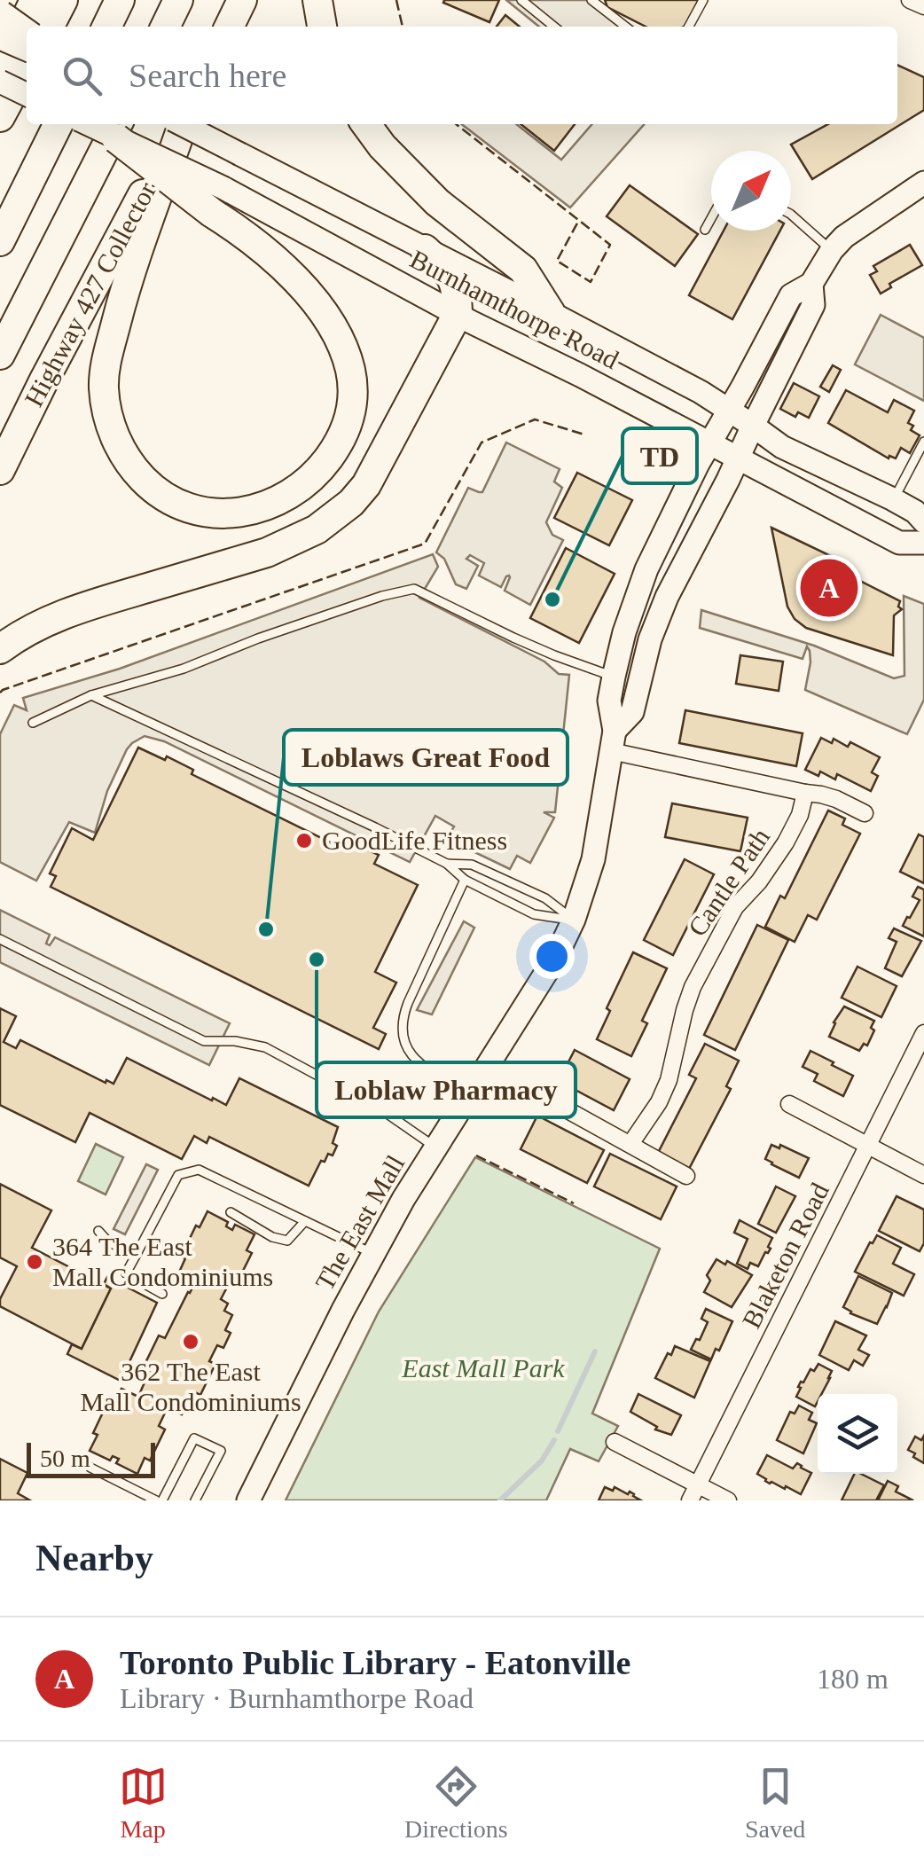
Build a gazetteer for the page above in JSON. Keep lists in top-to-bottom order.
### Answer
{
  "streets": {
    "highway": ["Highway 427 Collector"],
    "main road": ["Burnhamthorpe Road", "The East Mall"],
    "street": ["Cantle Path", "Blaketon Road"]
  },
  "crossings": [
    ["Burnhamthorpe Road", "The East Mall"]
  ],
  "parks": ["East Mall Park"],
  "places": [
    "TD",
    "GoodLife Fitness",
    "Loblaws Great Food",
    "Loblaw Pharmacy",
    "364 The East Mall Condominiums",
    "362 The East Mall Condominiums"
  ],
  "scale_bar": "50 m",
  "north": "top right",
  "page": {
    "search": "Search here",
    "pins": "A",
    "scale": "50 m",
    "heading": "Nearby",
    "list": [
      {
        "mark": "A",
        "name": "Toronto Public Library - Eatonville",
        "note": "Library · Burnhamthorpe Road",
        "value": "180 m"
      }
    ],
    "nav": ["Map", "Directions", "Saved"]
  }
}
